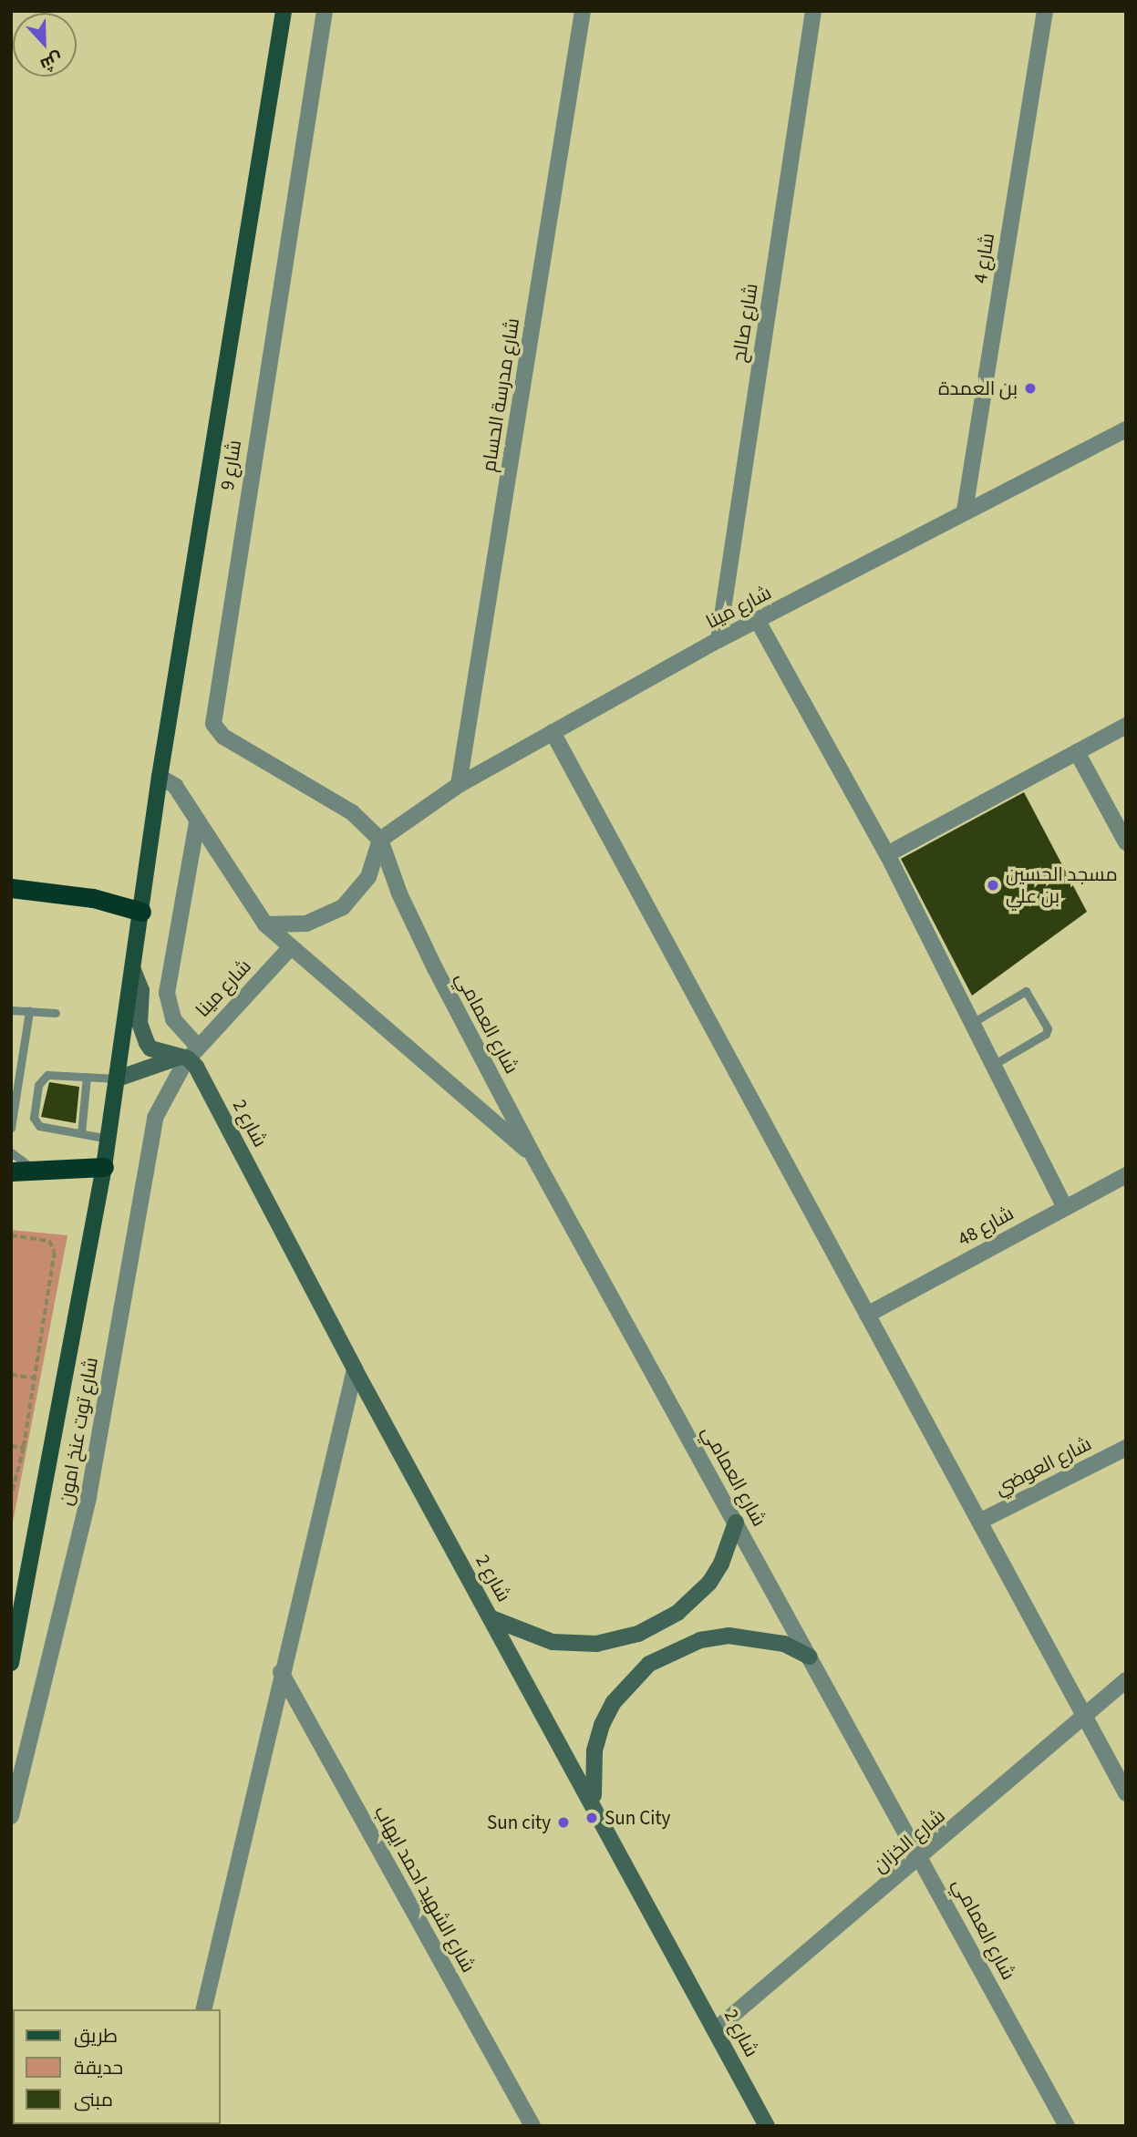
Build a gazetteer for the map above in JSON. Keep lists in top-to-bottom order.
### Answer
{
  "streets": {
    "street": [
      "شارع 4",
      "شارع صالح",
      "شارع مدرسة الحسام",
      "شارع 9",
      "شارع مينا",
      "شارع العمامي",
      "شارع 2",
      "شارع 48",
      "شارع توت عنخ امون",
      "شارع العوضي",
      "شارع الخزان",
      "شارع الشهيد احمد ايهاب"
    ]
  },
  "crossings": [
    ["شارع 4", "شارع مينا"],
    ["شارع صالح", "شارع مينا"],
    ["شارع مدرسة الحسام", "شارع مينا"],
    ["شارع 9", "شارع مينا"],
    ["شارع 9", "شارع العمامي"],
    ["شارع مينا", "شارع العمامي"],
    ["شارع مينا", "شارع 2"],
    ["شارع مينا", "شارع توت عنخ امون"],
    ["شارع العمامي", "شارع الخزان"],
    ["شارع 2", "شارع توت عنخ امون"],
    ["شارع 2", "شارع الخزان"]
  ],
  "places": [
    "بن العمدة",
    "مسجد الحسين بن علي",
    "Sun City",
    "Sun city"
  ],
  "legend": ["طريق", "حديقة", "مبنى"],
  "north": "bottom"
}
